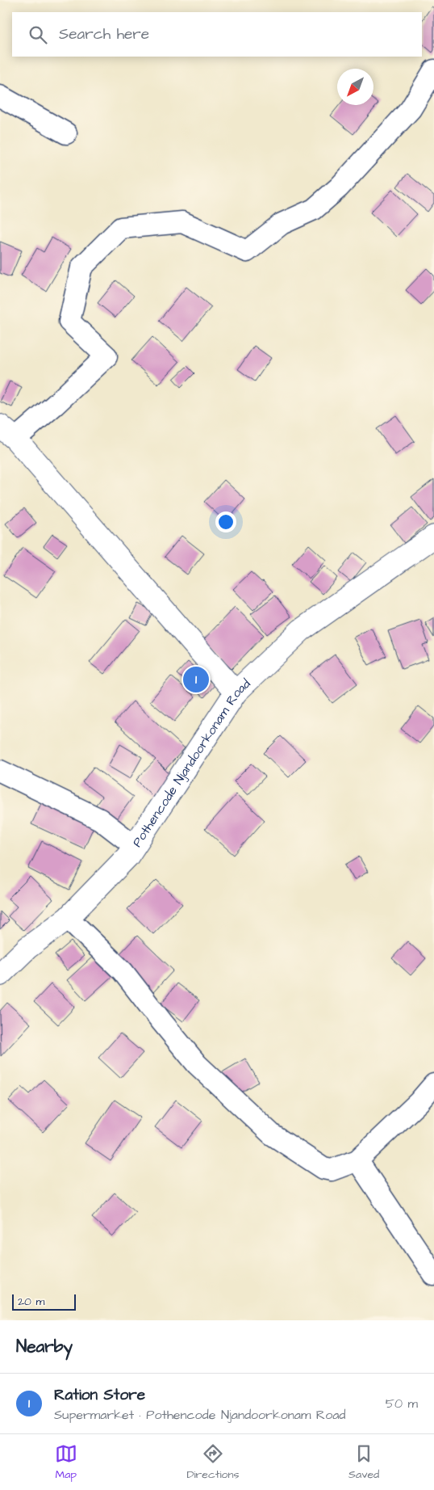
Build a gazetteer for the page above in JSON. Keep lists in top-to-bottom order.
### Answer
{
  "streets": {
    "main road": ["Pothencode Njandoorkonam Road"]
  },
  "scale_bar": "20 m",
  "north": "bottom left",
  "page": {
    "search": "Search here",
    "pins": "1",
    "scale": "20 m",
    "heading": "Nearby",
    "list": [
      {
        "mark": "1",
        "name": "Ration Store",
        "note": "Supermarket · Pothencode Njandoorkonam Road",
        "value": "50 m"
      }
    ],
    "nav": ["Map", "Directions", "Saved"]
  }
}
